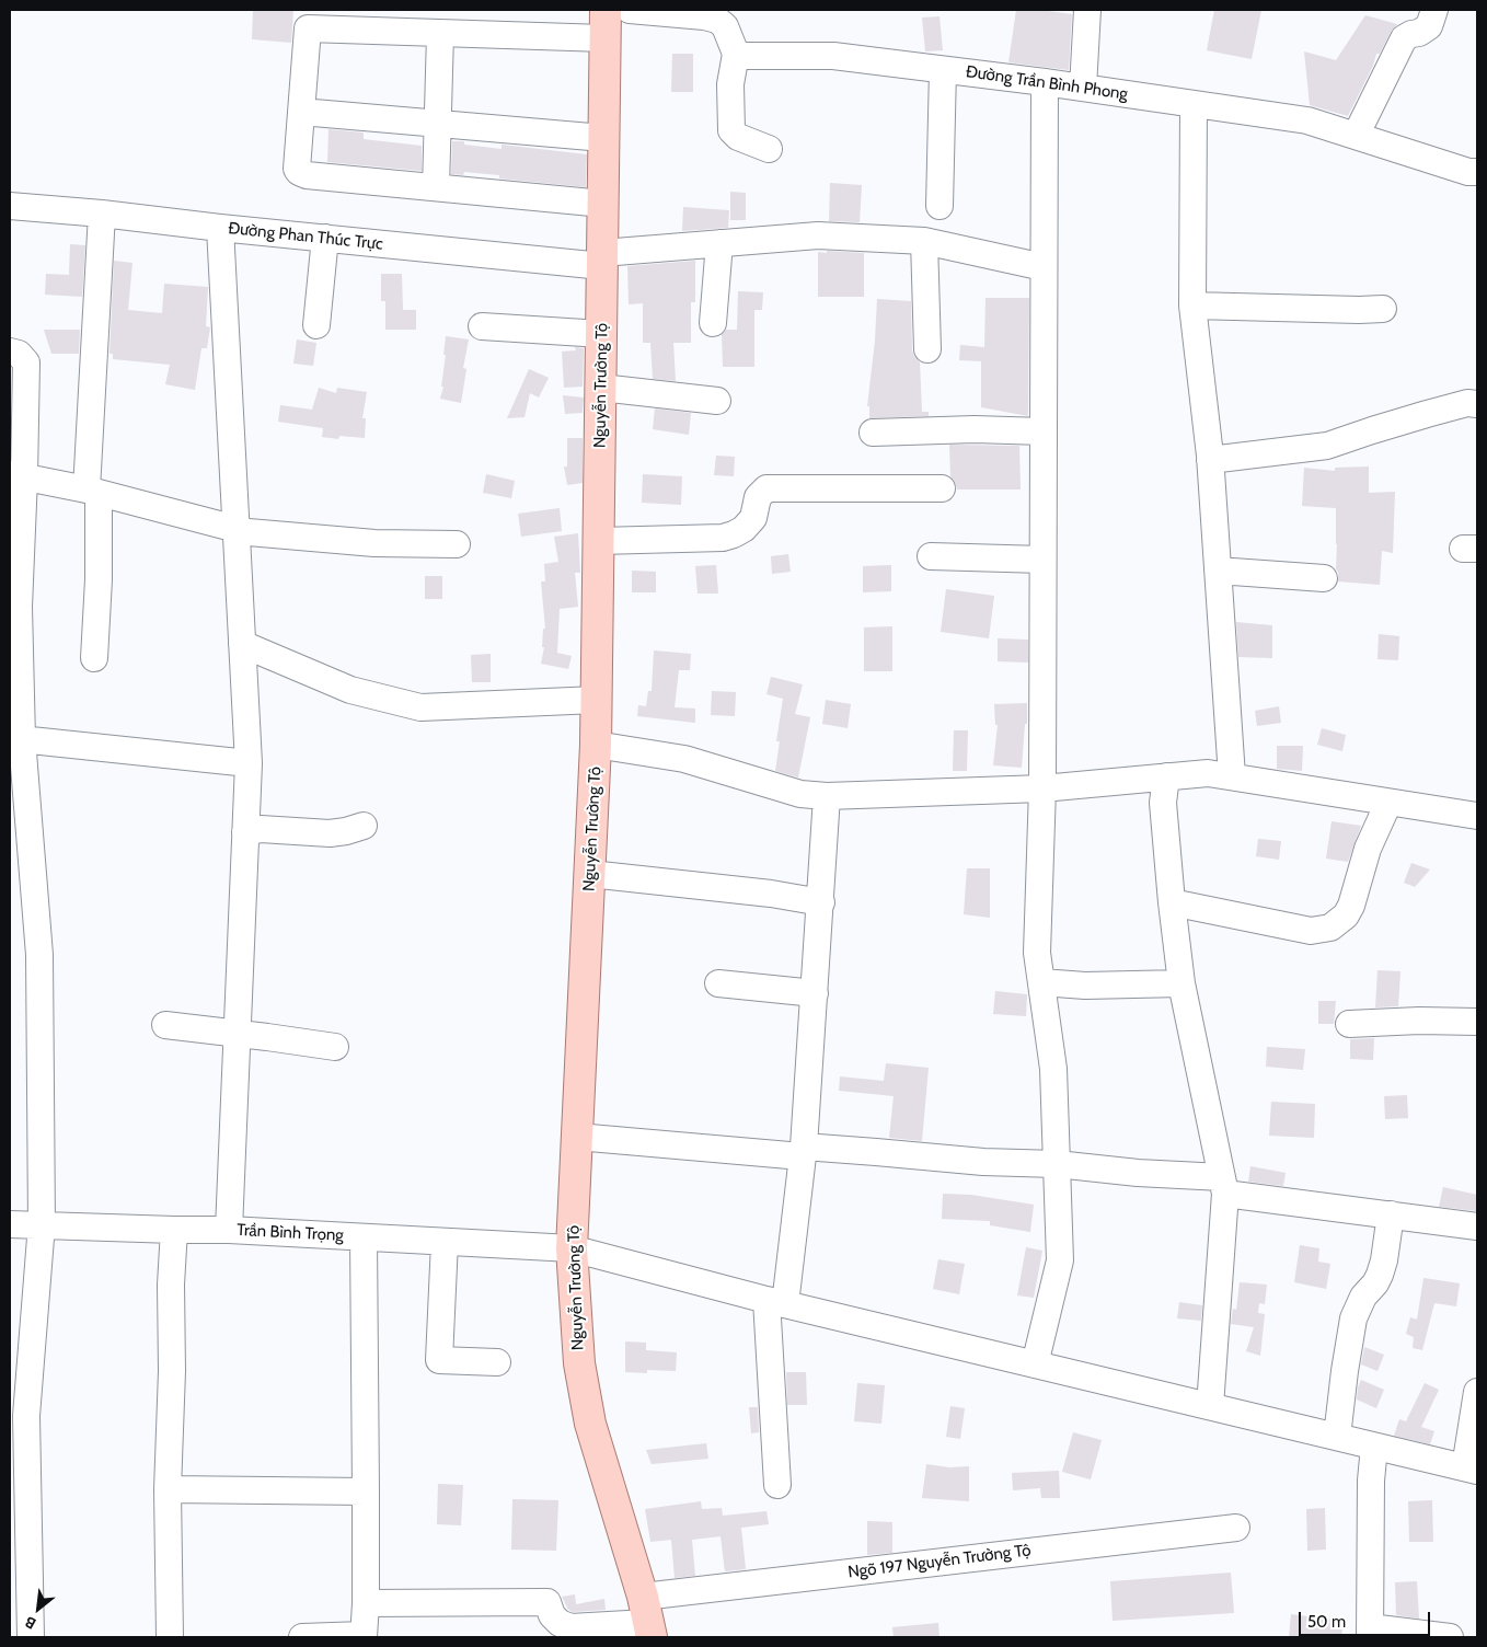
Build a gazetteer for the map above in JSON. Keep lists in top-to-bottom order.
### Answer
{
  "streets": {
    "main road": ["Nguyễn Trường Tộ"],
    "street": [
      "Đường Trần Bình Phong",
      "Đường Phan Thúc Trực",
      "Trần Bình Trọng",
      "Ngõ 197 Nguyễn Trường Tộ"
    ]
  },
  "crossings": [
    ["Đường Phan Thúc Trực", "Nguyễn Trường Tộ"],
    ["Nguyễn Trường Tộ", "Trần Bình Trọng"],
    ["Nguyễn Trường Tộ", "Ngõ 197 Nguyễn Trường Tộ"]
  ],
  "scale_bar": "50 m",
  "north": "bottom left"
}
